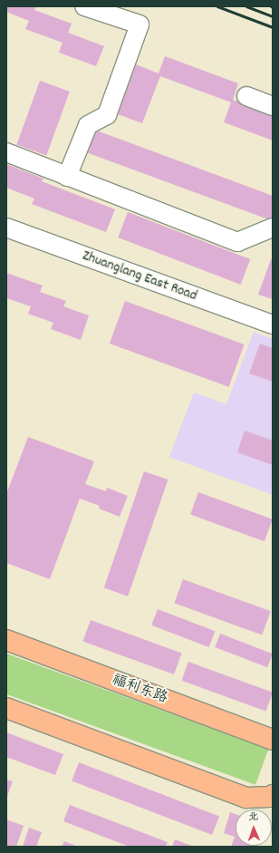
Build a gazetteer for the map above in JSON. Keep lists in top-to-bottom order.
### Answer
{
  "streets": {
    "main road": ["福利东路"],
    "street": ["Zhuanglang East Road"]
  },
  "north": "top"
}
